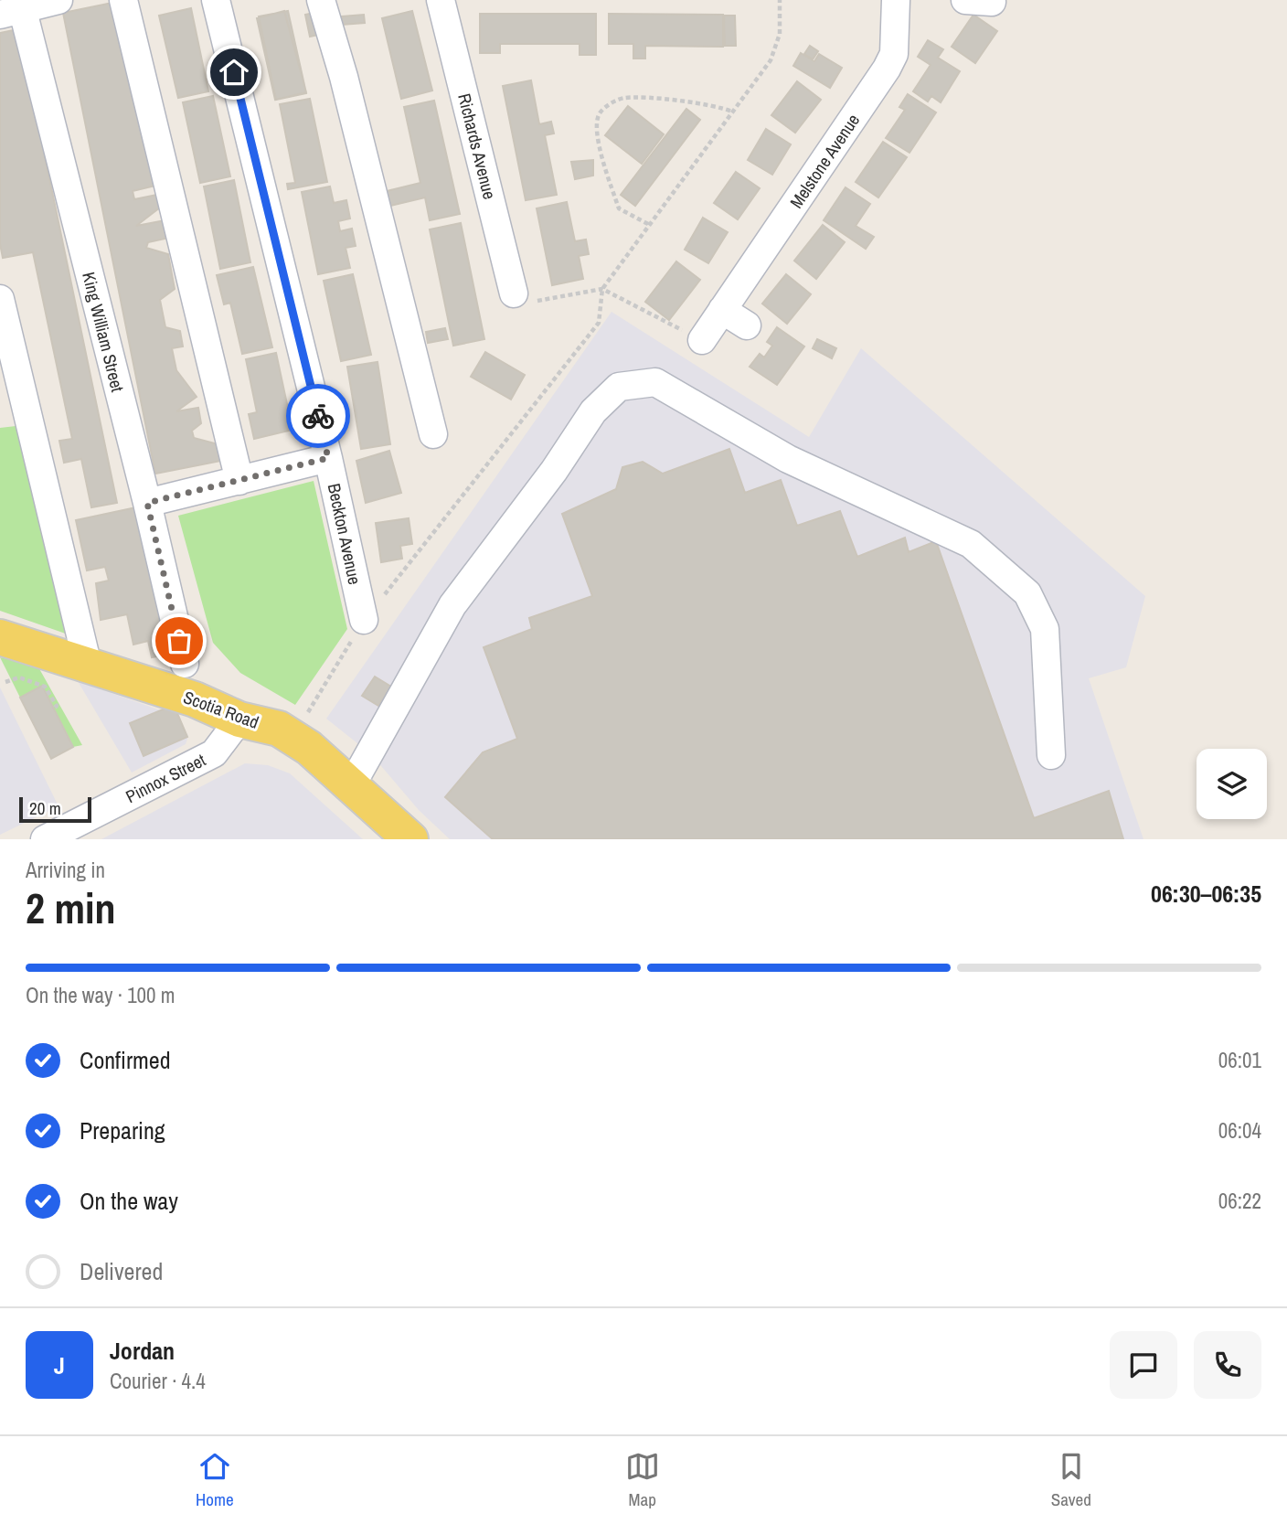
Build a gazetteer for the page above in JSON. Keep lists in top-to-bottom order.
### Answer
{
  "streets": {
    "main road": ["Scotia Road"],
    "street": [
      "Richards Avenue",
      "Melstone Avenue",
      "King William Street",
      "Beckton Avenue",
      "Pinnox Street"
    ]
  },
  "crossings": [
    ["Scotia Road", "Pinnox Street"]
  ],
  "scale_bar": "20 m",
  "page": {
    "scale": "20 m",
    "heading": ["2 min", "Arriving in", "06:30–06:35"],
    "panel": ["Jordan", "Courier · 4.4"],
    "bar": "On the way · 100 m",
    "list": [
      ["Confirmed", "06:01"],
      ["Preparing", "06:04"],
      ["On the way", "06:22"],
      "Delivered"
    ],
    "round": "J",
    "tabs": ["Home", "Map", "Saved"]
  }
}
